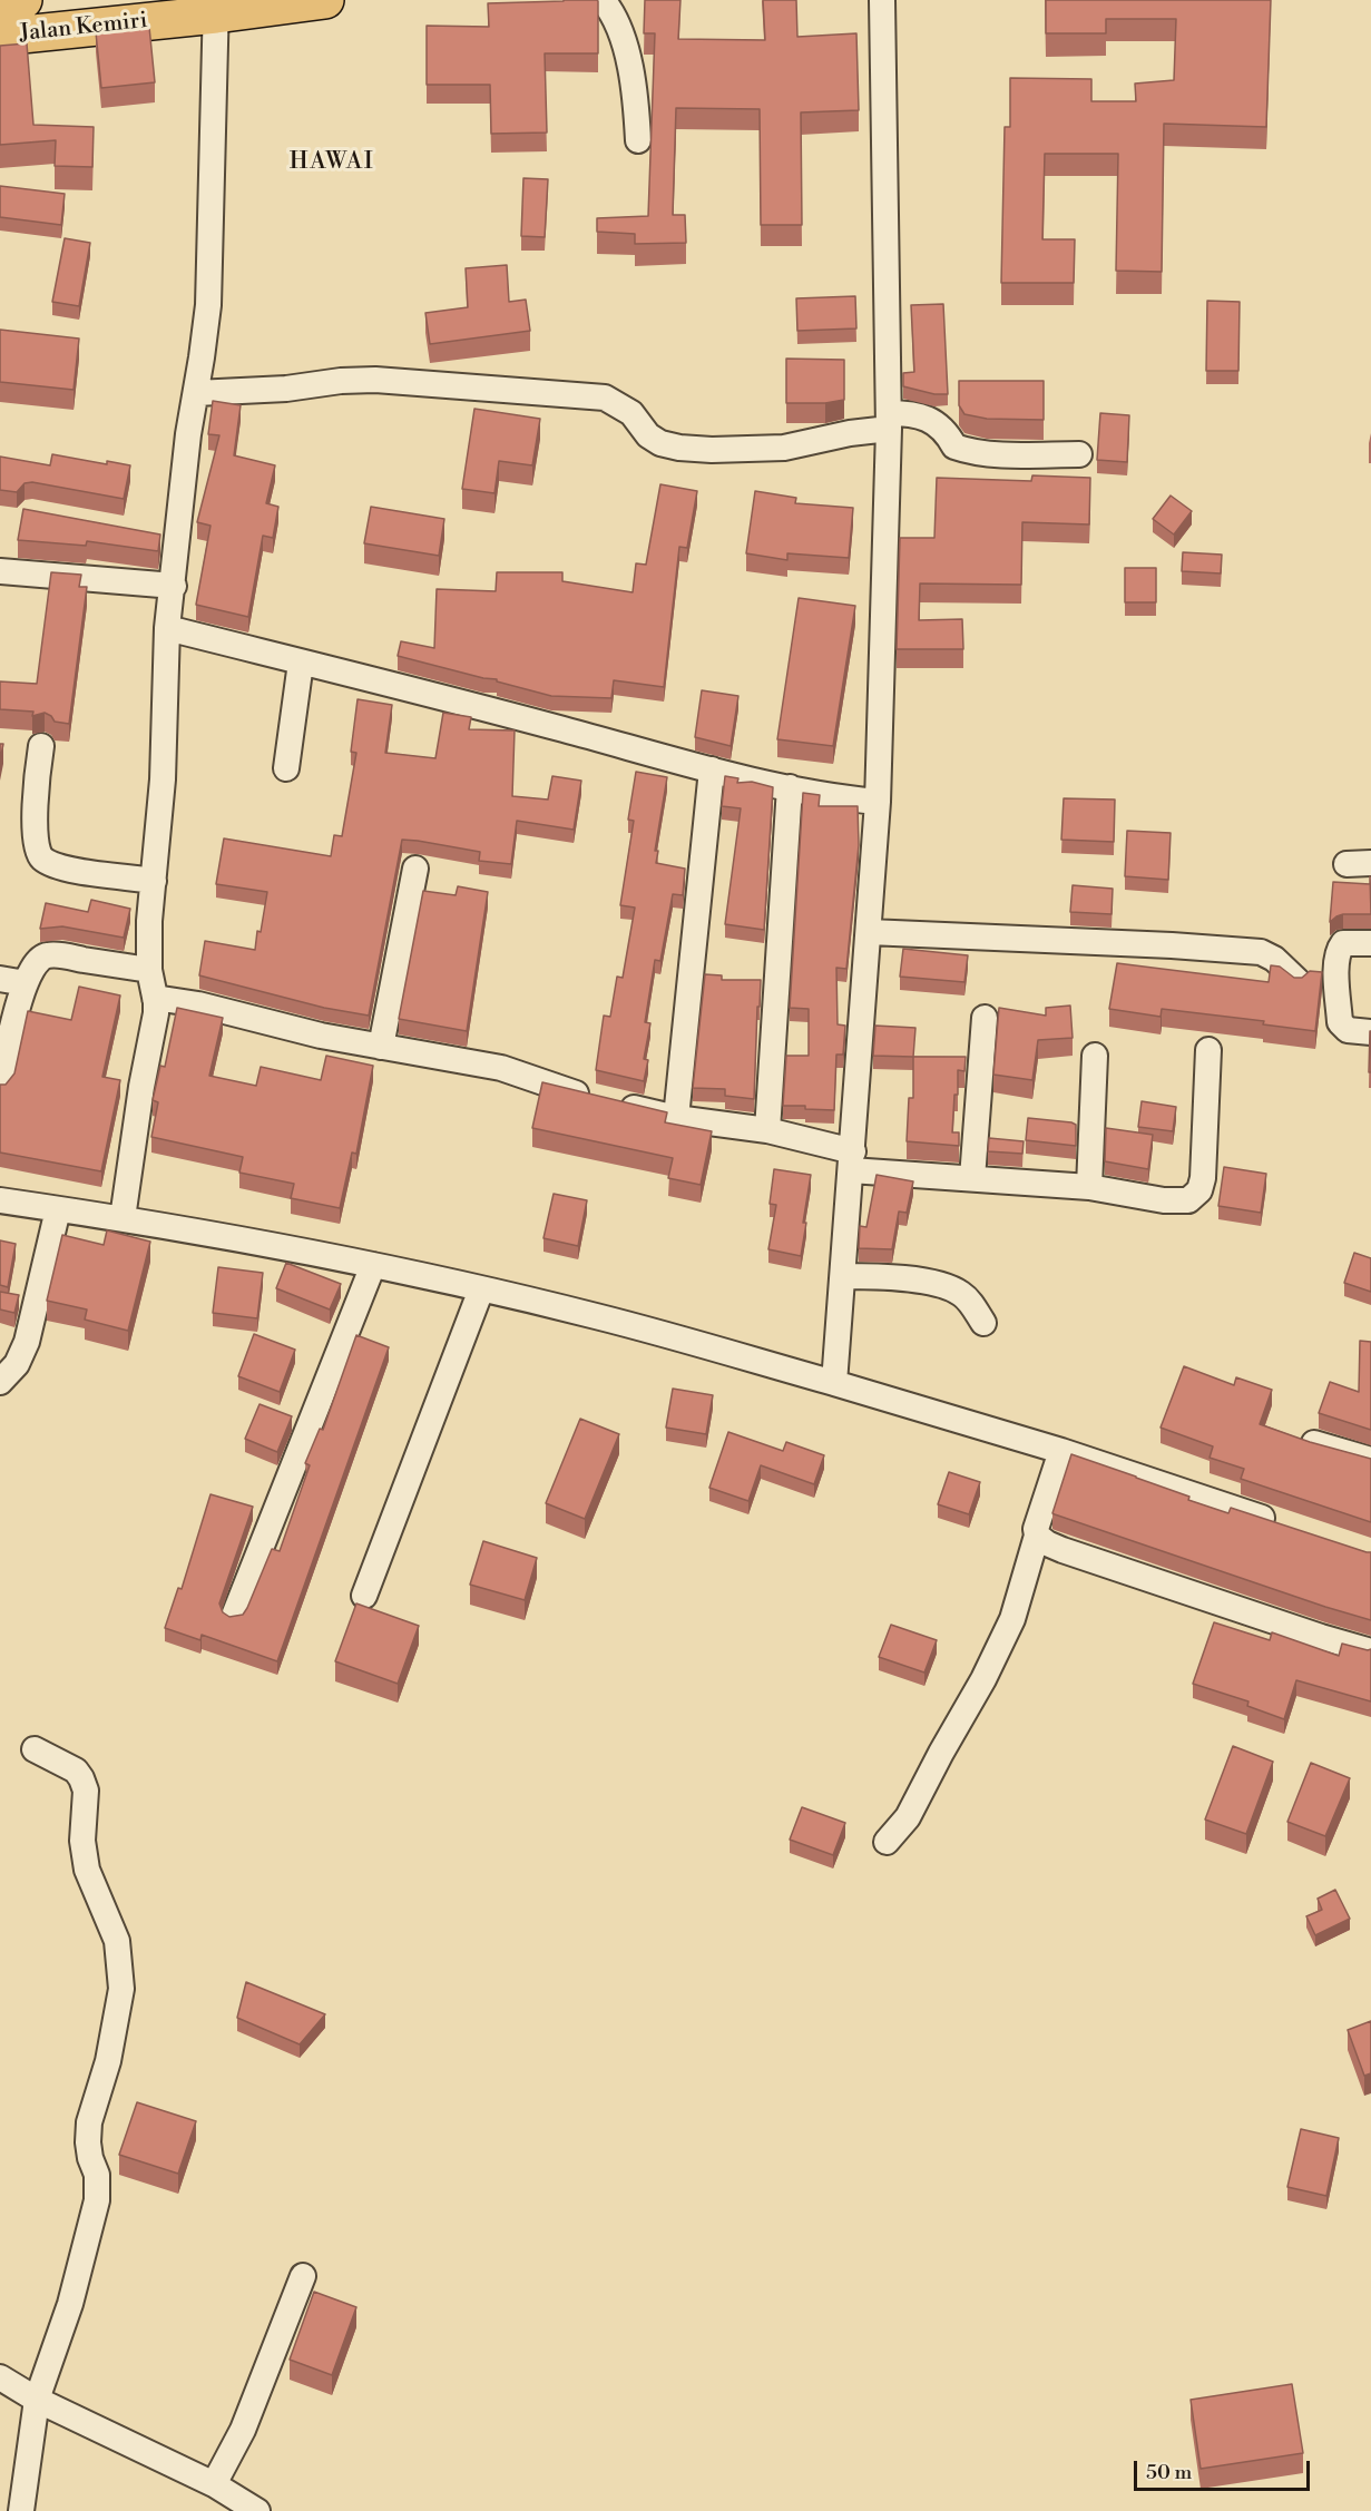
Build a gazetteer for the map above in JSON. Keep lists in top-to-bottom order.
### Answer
{
  "streets": {
    "highway": ["Jalan Kemiri"]
  },
  "districts": ["HAWAI"],
  "scale_bar": "50 m"
}
